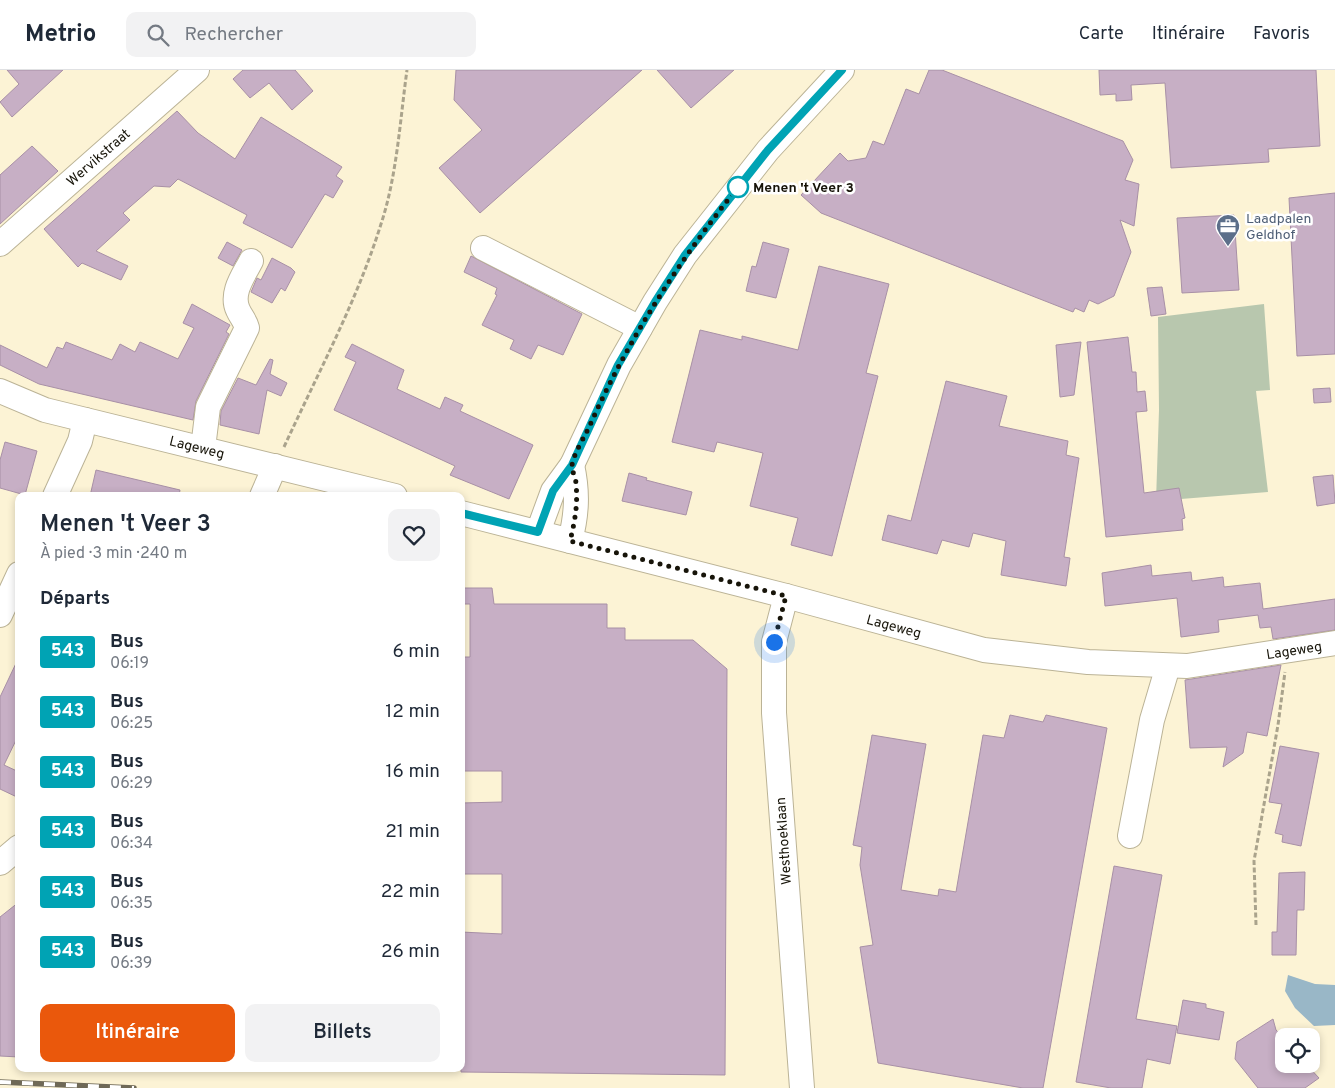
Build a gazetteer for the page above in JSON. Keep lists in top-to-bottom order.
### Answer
{
  "streets": {
    "street": ["Wervikstraat", "Lageweg", "Westhoeklaan"]
  },
  "crossings": [
    ["Lageweg", "Westhoeklaan"]
  ],
  "places": {
    "other": ["Menen 't Veer 3"],
    "office": ["Laadpalen Geldhof"]
  },
  "lines": ["bus line 543"],
  "page": {
    "header": "Metrio",
    "search": "Rechercher",
    "nav": ["Carte", "Itinéraire", "Favoris"],
    "heading": [
      ["Menen 't Veer 3", "À pied · 3 min · 240 m"],
      "Départs"
    ],
    "list": [
      {
        "mark": "543",
        "name": "Bus",
        "note": "06:19",
        "value": "6 min"
      },
      {
        "mark": "543",
        "name": "Bus",
        "note": "06:25",
        "value": "12 min"
      },
      {
        "mark": "543",
        "name": "Bus",
        "note": "06:29",
        "value": "16 min"
      },
      {
        "mark": "543",
        "name": "Bus",
        "note": "06:34",
        "value": "21 min"
      },
      {
        "mark": "543",
        "name": "Bus",
        "note": "06:35",
        "value": "22 min"
      },
      {
        "mark": "543",
        "name": "Bus",
        "note": "06:39",
        "value": "26 min"
      }
    ],
    "buttons": ["Itinéraire", "Billets"]
  }
}
